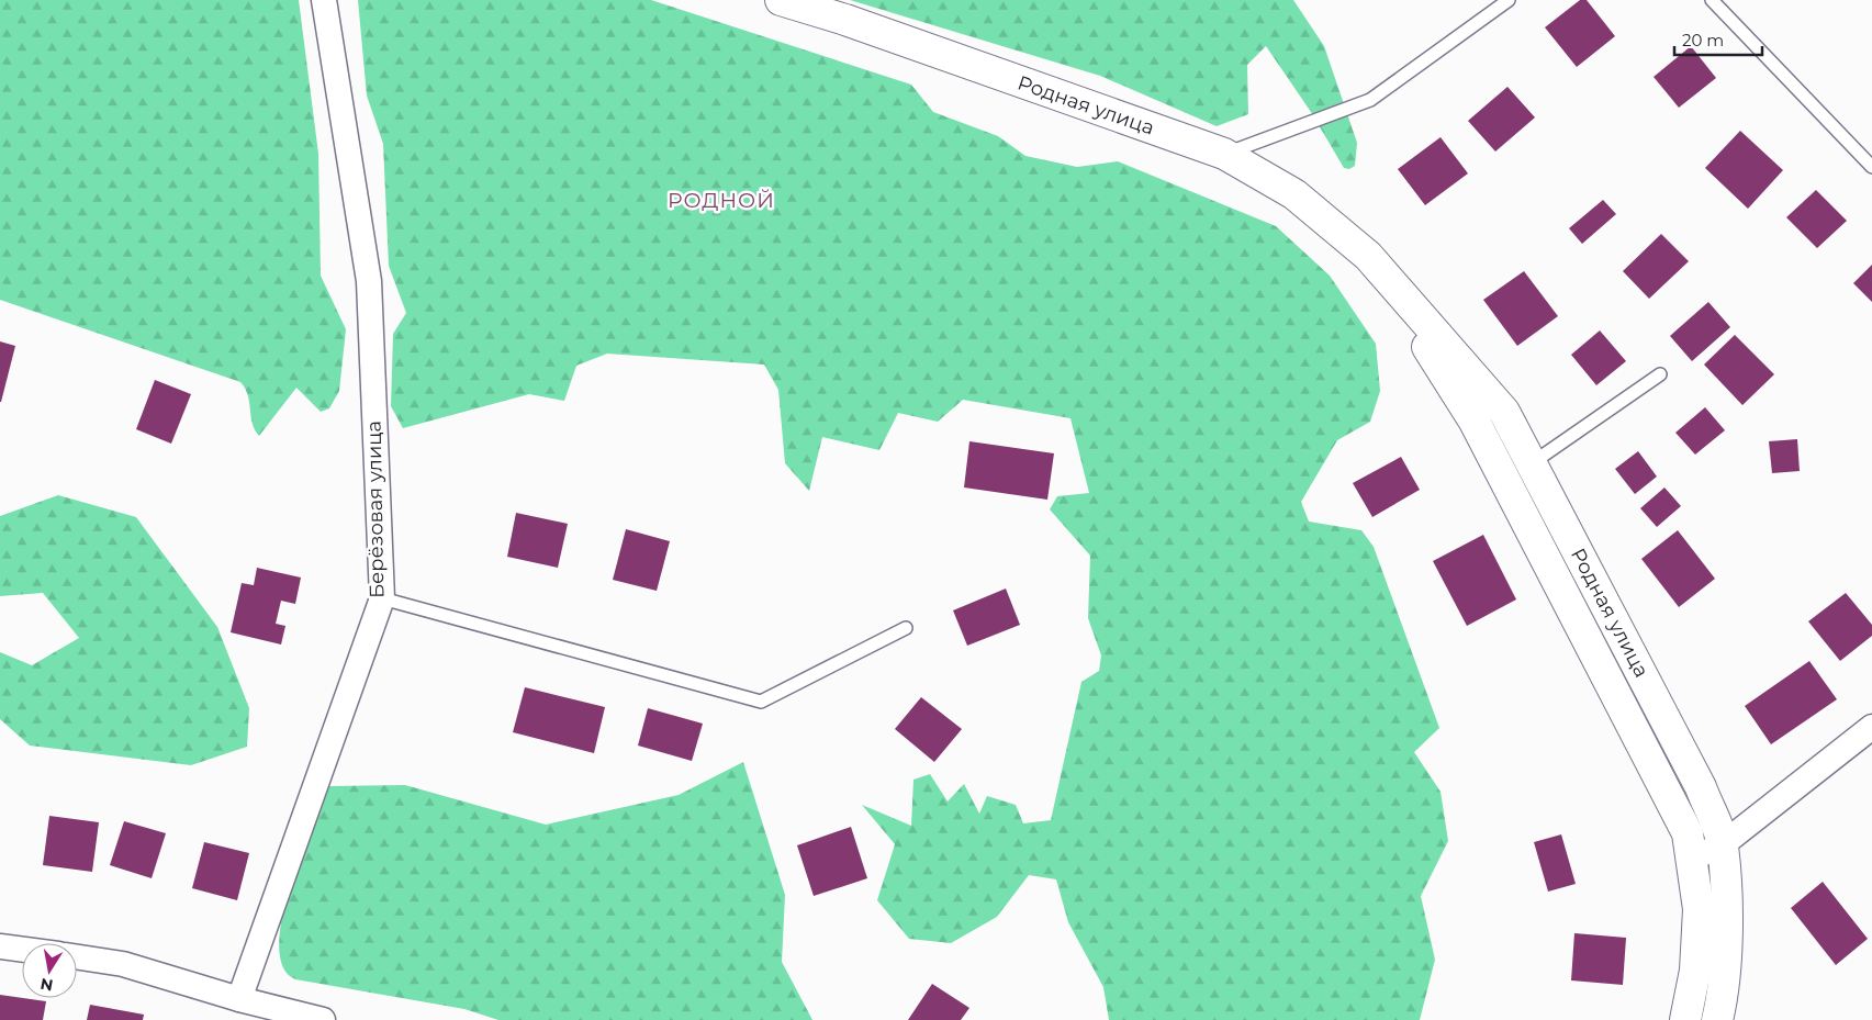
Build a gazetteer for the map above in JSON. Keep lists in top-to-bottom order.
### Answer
{
  "streets": {
    "street": ["Родная улица", "Берёзовая улица"]
  },
  "districts": ["РОДНОЙ"],
  "scale_bar": "20 m",
  "north": "bottom"
}
